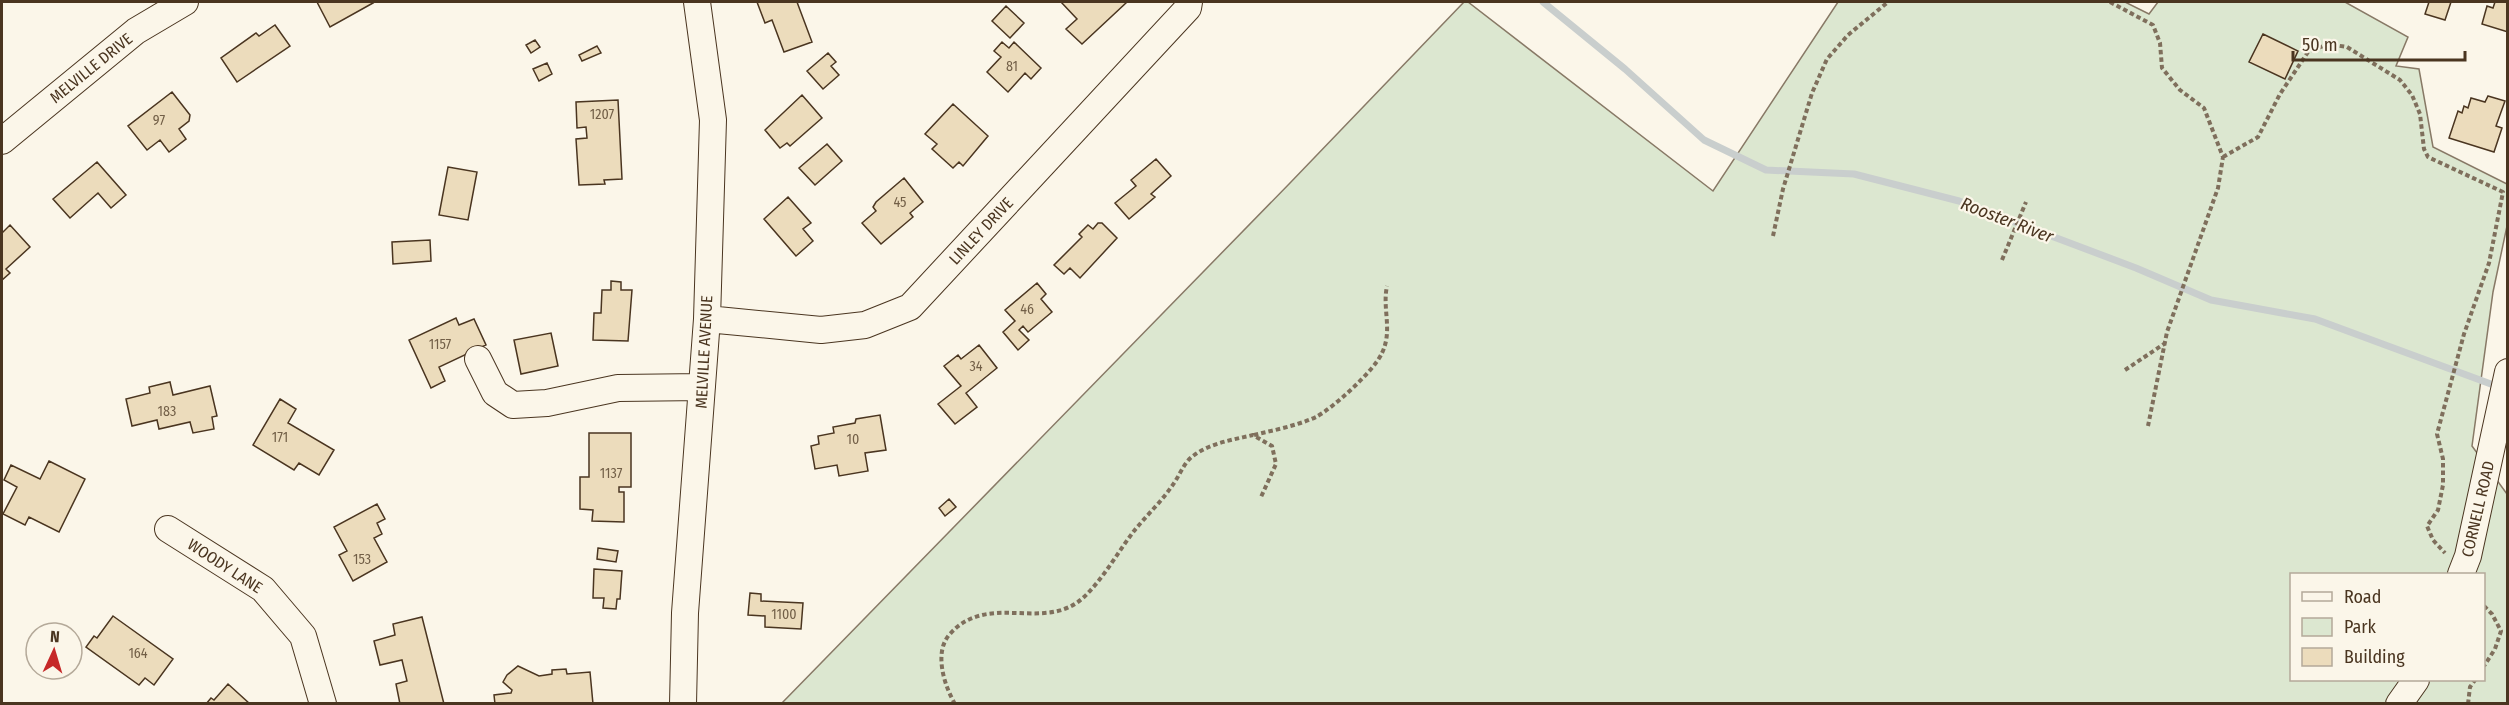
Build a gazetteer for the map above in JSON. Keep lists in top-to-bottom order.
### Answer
{
  "streets": {
    "street": [
      "MELVILLE DRIVE",
      "LINLEY DRIVE",
      "MELVILLE AVENUE",
      "CORNELL ROAD",
      "WOODY LANE"
    ]
  },
  "crossings": [
    ["LINLEY DRIVE", "MELVILLE AVENUE"]
  ],
  "water": ["Rooster River"],
  "house_numbers": [
    "81",
    "1207",
    "97",
    "45",
    "46",
    "1157",
    "34",
    "183",
    "171",
    "10",
    "1137",
    "153",
    "1100",
    "164"
  ],
  "legend": ["Road", "Park", "Building"],
  "scale_bar": "50 m",
  "north": "top"
}
